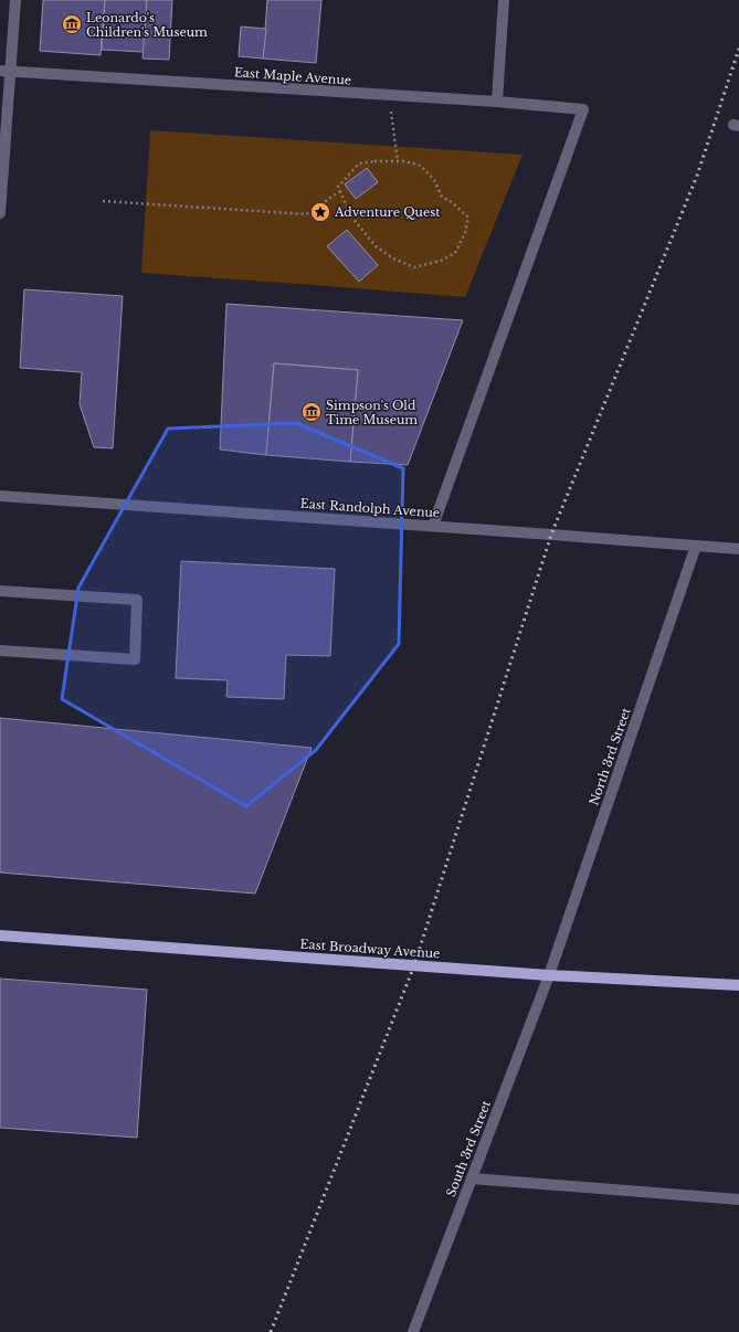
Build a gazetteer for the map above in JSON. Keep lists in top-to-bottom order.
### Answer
{
  "streets": {
    "main road": ["East Broadway Avenue"],
    "street": [
      "East Maple Avenue",
      "East Randolph Avenue",
      "North 3rd Street",
      "South 3rd Street"
    ]
  },
  "crossings": [
    ["East Maple Avenue", "East Randolph Avenue"],
    ["East Randolph Avenue", "North 3rd Street"],
    ["North 3rd Street", "East Broadway Avenue"],
    ["North 3rd Street", "South 3rd Street"],
    ["East Broadway Avenue", "South 3rd Street"]
  ],
  "places": {
    "museum": ["Leonardo's Children's Museum", "Simpson's Old Time Museum"],
    "place": ["Adventure Quest"]
  }
}
